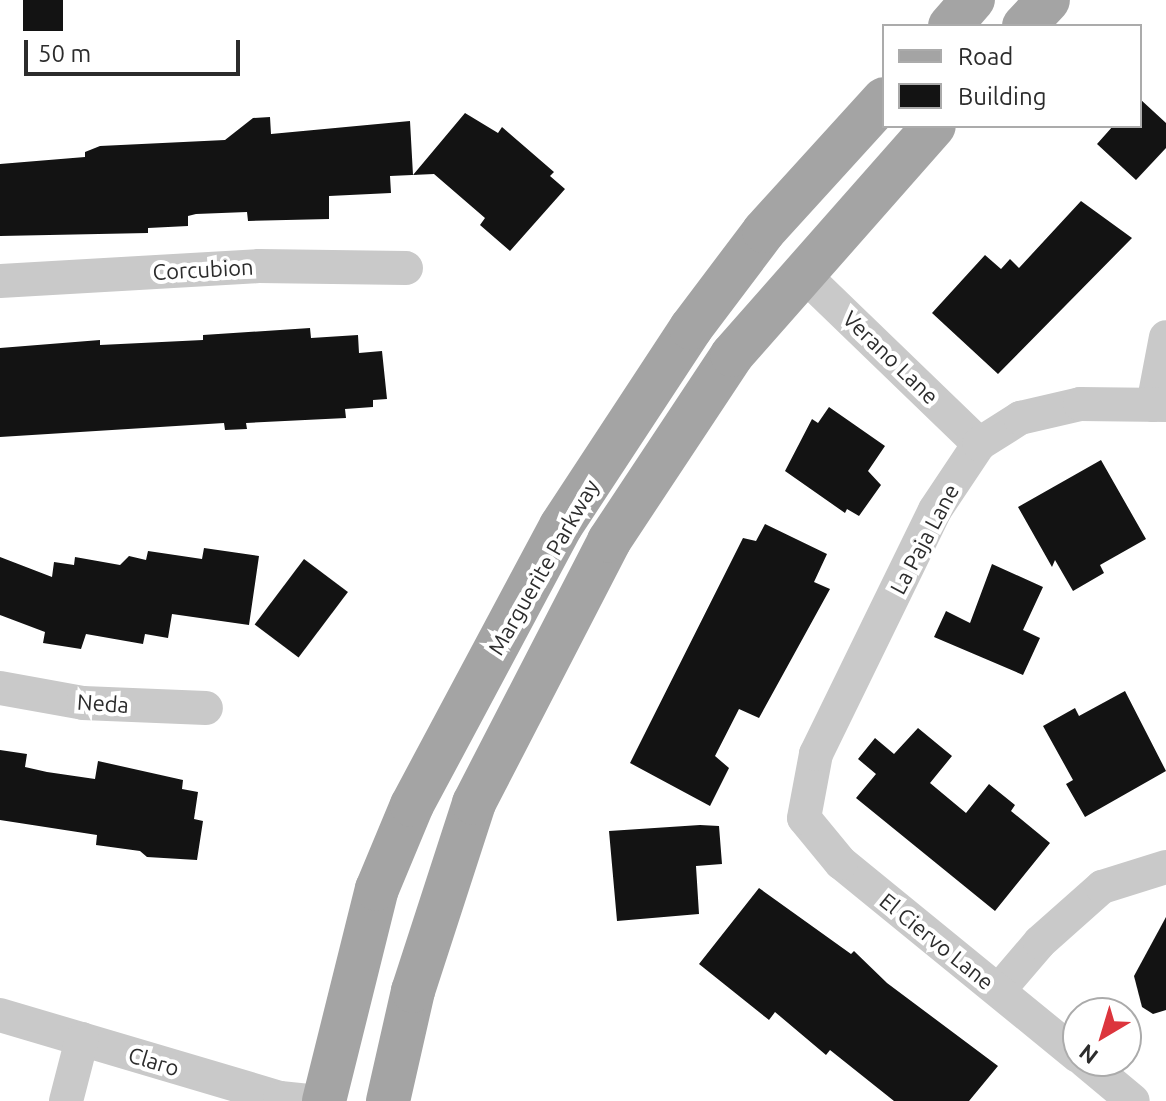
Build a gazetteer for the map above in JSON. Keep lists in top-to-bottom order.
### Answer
{
  "streets": {
    "main road": ["Marguerite Parkway"],
    "street": [
      "Corcubion",
      "Verano Lane",
      "La Paja Lane",
      "Neda",
      "El Ciervo Lane",
      "Claro"
    ]
  },
  "crossings": [
    ["Verano Lane", "La Paja Lane"],
    ["Verano Lane", "Marguerite Parkway"],
    ["La Paja Lane", "El Ciervo Lane"]
  ],
  "legend": ["Road", "Building"],
  "scale_bar": "50 m",
  "north": "bottom left"
}
